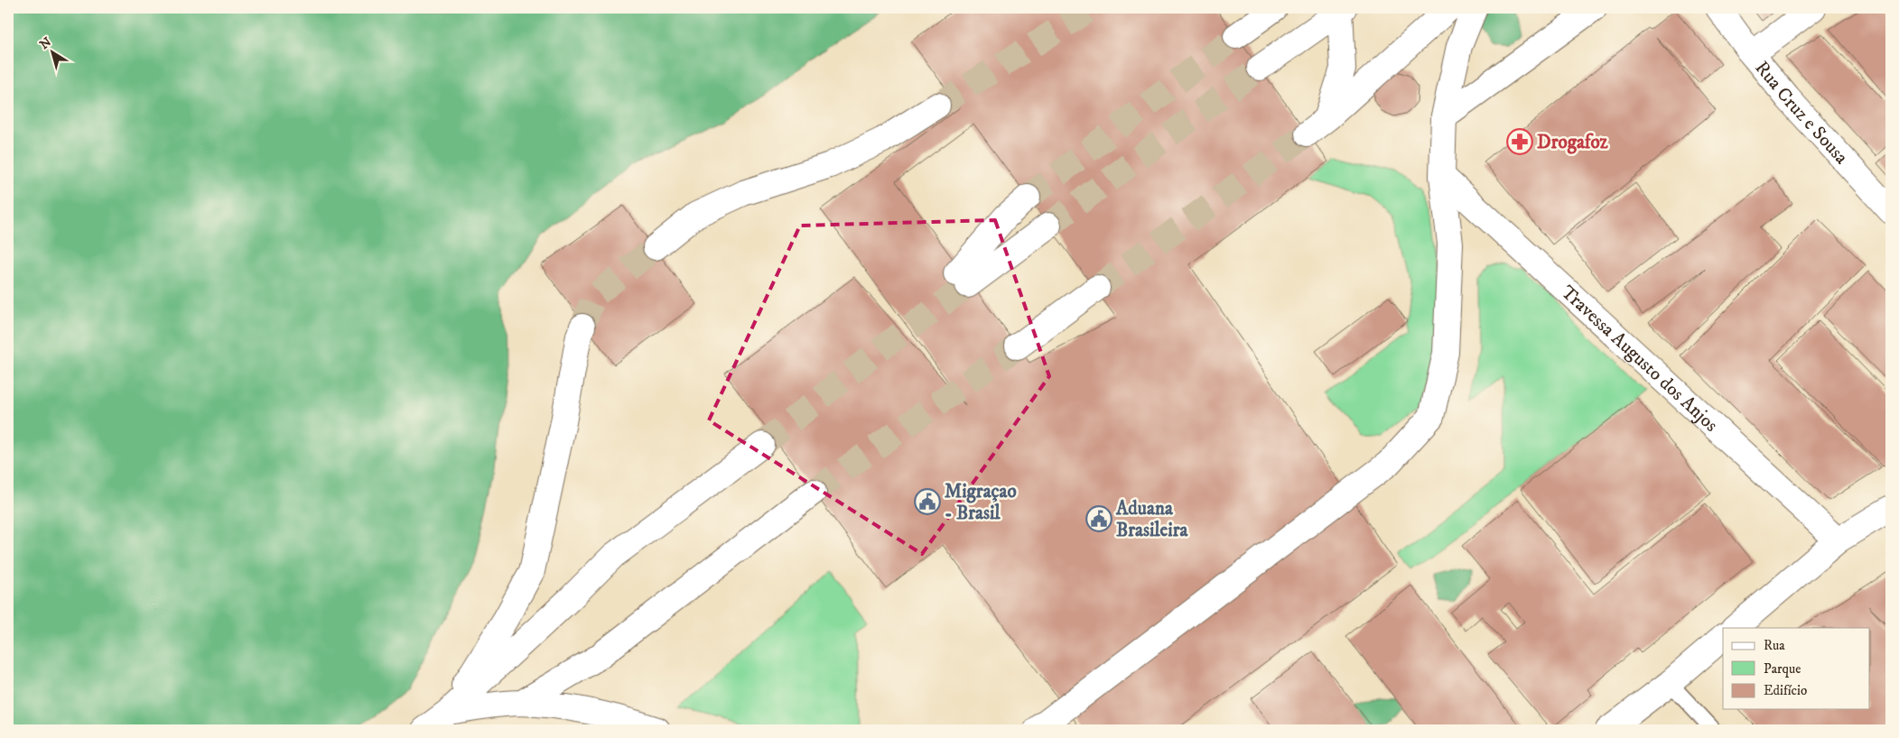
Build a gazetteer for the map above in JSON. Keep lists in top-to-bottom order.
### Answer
{
  "streets": {
    "main road": ["Rua Cruz e Sousa", "Travessa Augusto dos Anjos"]
  },
  "places": {
    "pharmacy": ["Drogafoz"],
    "public building": ["Migraçao - Brasil", "Aduana Brasileira"]
  },
  "legend": ["Rua", "Parque", "Edifício"],
  "north": "top left"
}
